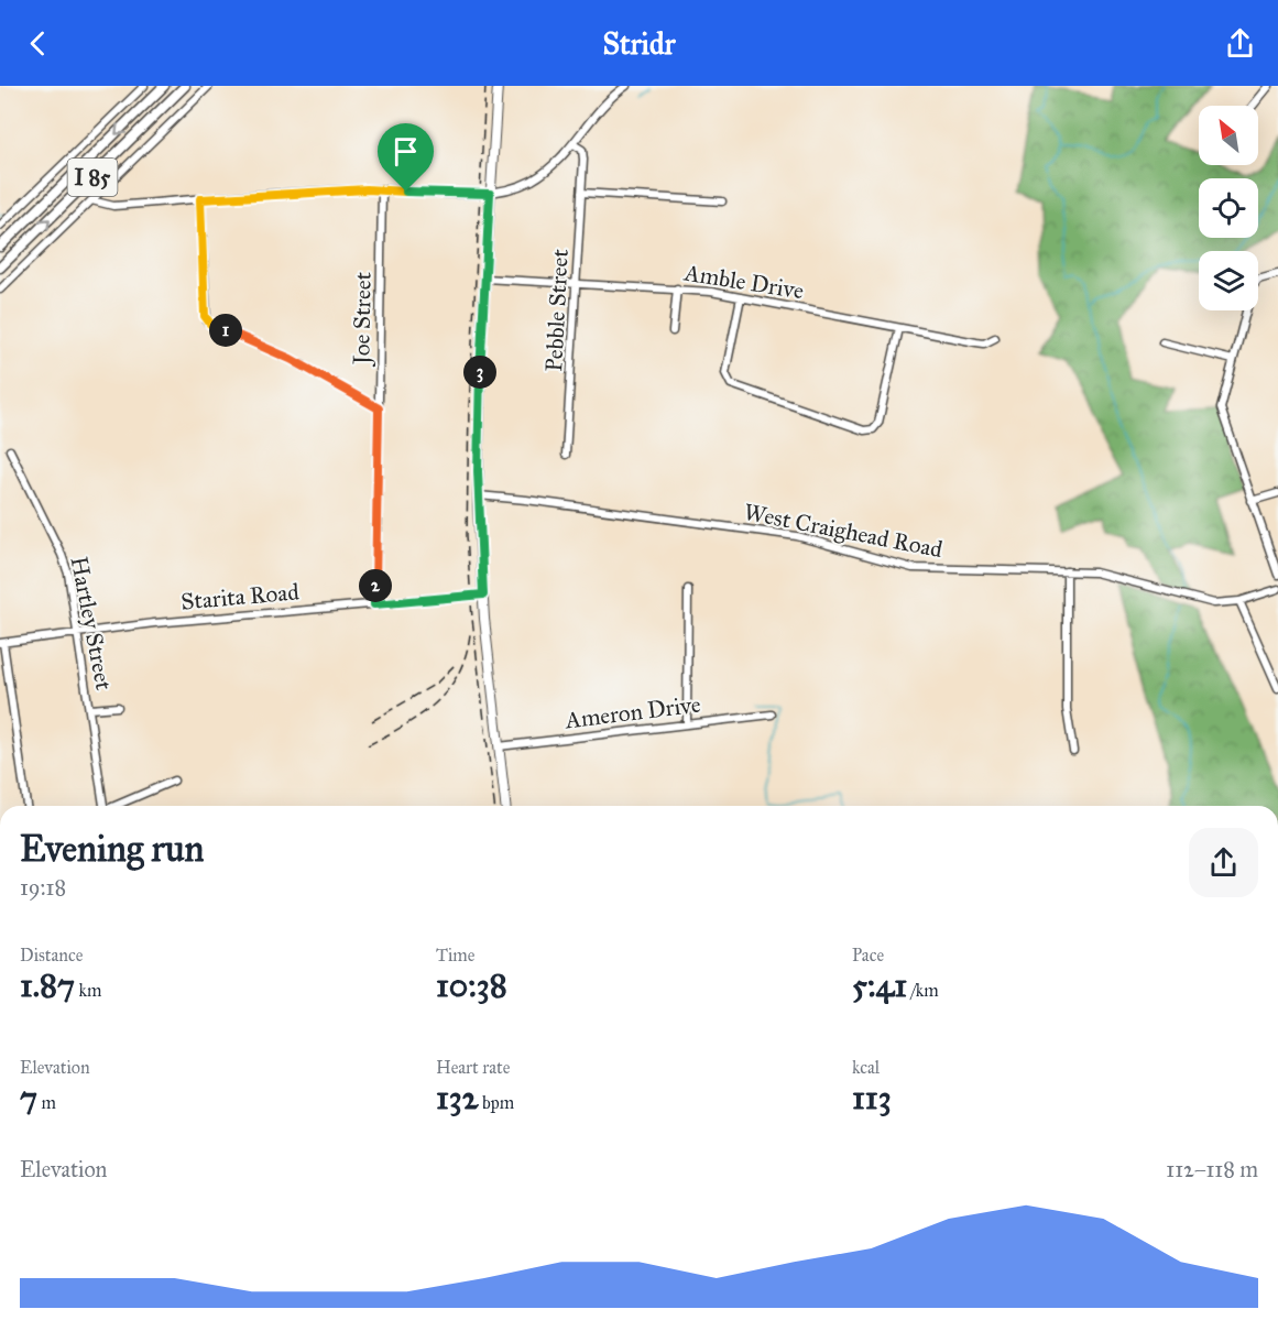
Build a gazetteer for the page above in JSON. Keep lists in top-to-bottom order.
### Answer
{
  "streets": {
    "highway": ["I 85"],
    "street": [
      "Amble Drive",
      "Pebble Street",
      "Joe Street",
      "West Craighead Road",
      "Starita Road",
      "Hartley Street",
      "Ameron Drive"
    ]
  },
  "crossings": [
    ["Amble Drive", "Pebble Street"],
    ["Joe Street", "Starita Road"],
    ["Starita Road", "Hartley Street"]
  ],
  "north": "top left",
  "page": {
    "header": "Stridr",
    "pins": ["1", "3", "2"],
    "heading": ["Evening run", "19:18"],
    "stats": [
      ["Distance", "1.87 km"],
      ["Time", "10:38"],
      ["Pace", "5:41 /km"],
      ["Elevation", "7 m"],
      ["Heart rate", "132 bpm"],
      ["kcal", "113"]
    ],
    "chart": ["Elevation", "112–118 m"]
  }
}
